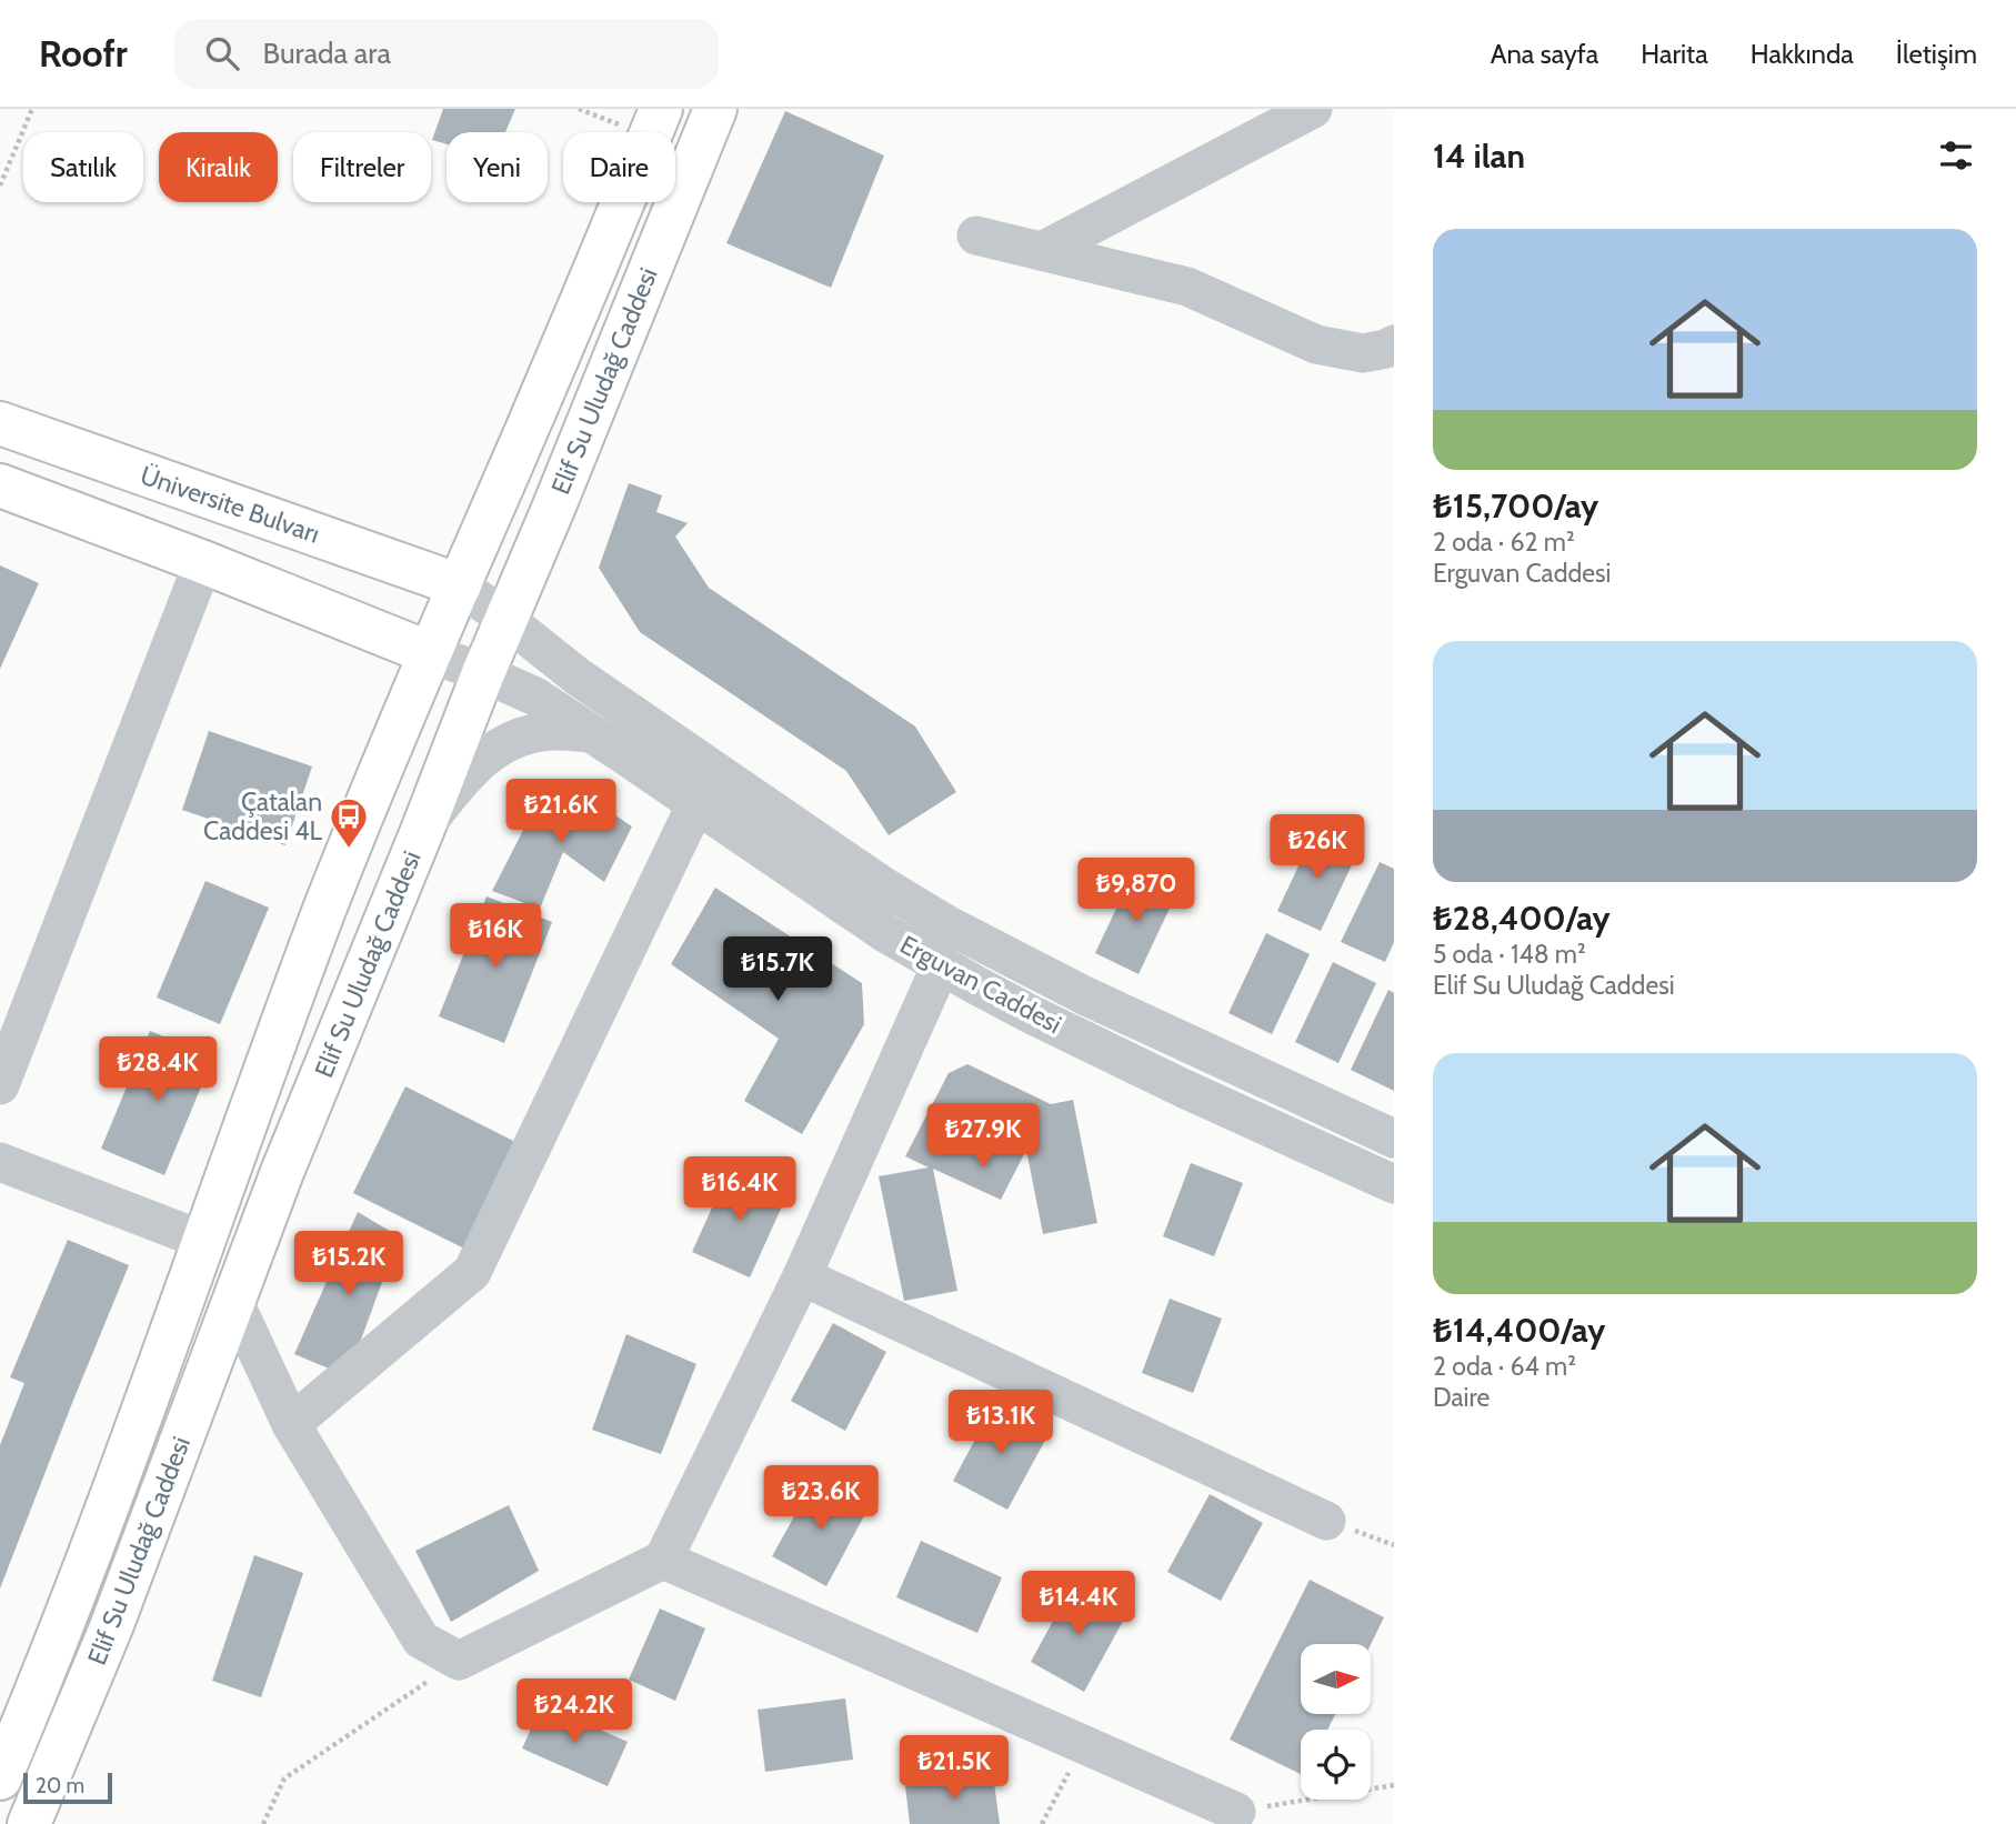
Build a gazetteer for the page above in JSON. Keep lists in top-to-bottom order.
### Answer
{
  "streets": {
    "main road": ["Elif Su Uludağ Caddesi", "Üniversite Bulvarı"],
    "street": ["Erguvan Caddesi"]
  },
  "crossings": [
    ["Elif Su Uludağ Caddesi", "Üniversite Bulvarı"],
    ["Elif Su Uludağ Caddesi", "Erguvan Caddesi"]
  ],
  "places": {
    "bus stop": ["Çatalan Caddesi 4L"]
  },
  "scale_bar": "20 m",
  "north": "right",
  "page": {
    "header": "Roofr",
    "search": "Burada ara",
    "nav": [
      "Ana sayfa",
      "Harita",
      "Hakkında",
      "İletişim"
    ],
    "heading": "14 ilan",
    "chip": [
      "Satılık",
      "Kiralık",
      "Filtreler",
      "Yeni",
      "Daire"
    ],
    "list": [
      {
        "name": "₺15,700/ay",
        "note": "2 oda · 62 m² · Erguvan Caddesi"
      },
      {
        "name": "₺28,400/ay",
        "note": "5 oda · 148 m² · Elif Su Uludağ Caddesi"
      },
      {
        "name": "₺14,400/ay",
        "note": "2 oda · 64 m² · Daire"
      }
    ],
    "price": [
      "₺21.6K",
      "₺26K",
      "₺9,870",
      "₺16K",
      "₺15.7K",
      "₺28.4K",
      "₺27.9K",
      "₺16.4K",
      "₺15.2K",
      "₺13.1K",
      "₺23.6K",
      "₺14.4K",
      "₺24.2K",
      "₺21.5K"
    ],
    "scale": "20 m"
  }
}
